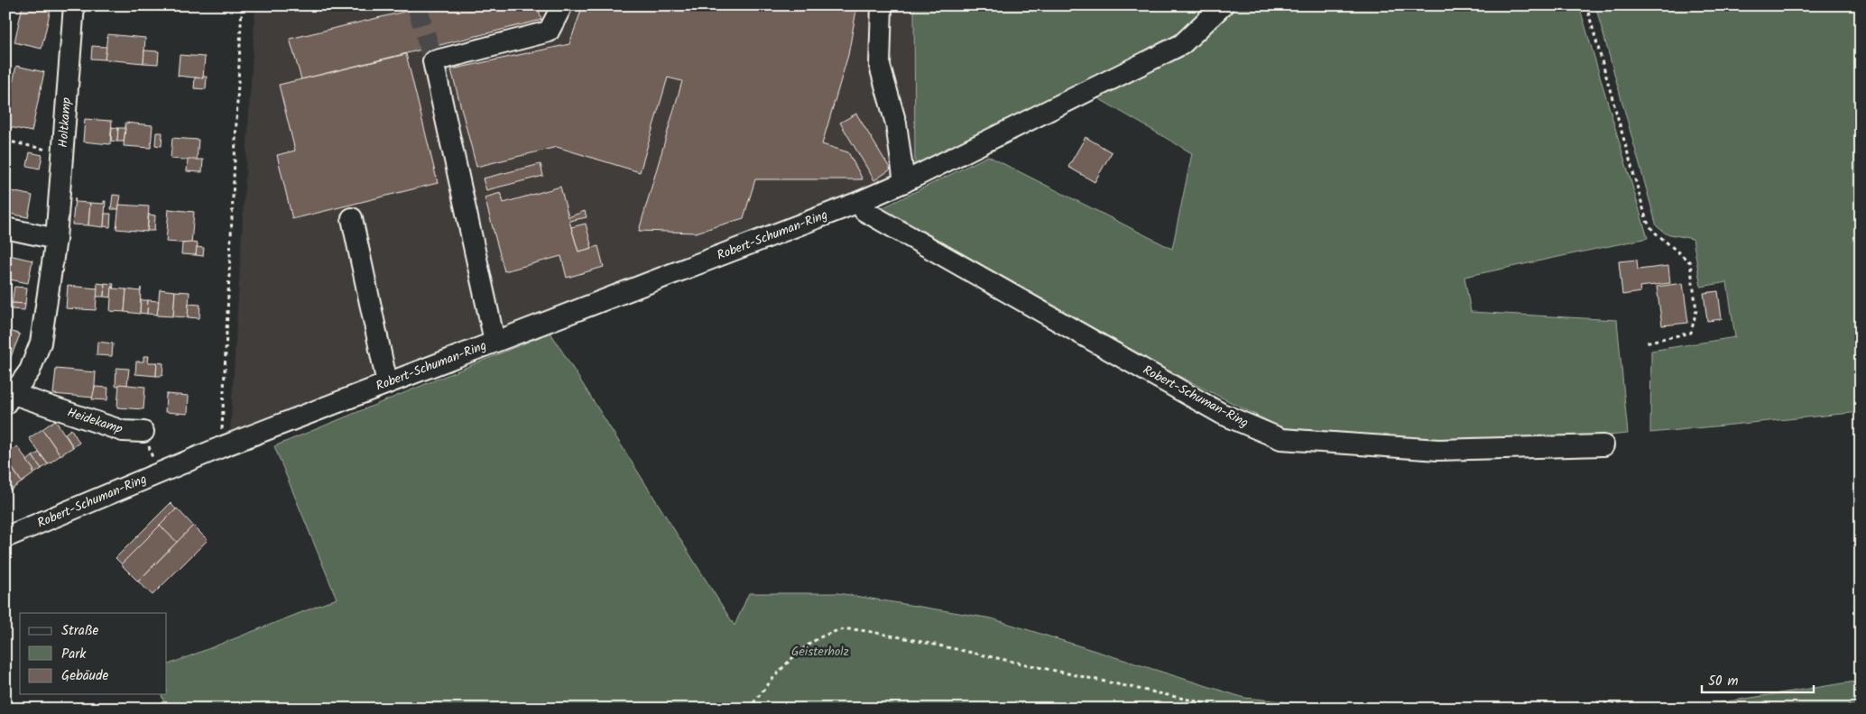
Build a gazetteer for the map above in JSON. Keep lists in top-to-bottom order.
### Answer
{
  "streets": {
    "street": ["Holtkamp", "Robert-Schuman-Ring", "Heidekamp"]
  },
  "crossings": [
    ["Holtkamp", "Heidekamp"]
  ],
  "parks": ["Geisterholz"],
  "legend": ["Straße", "Park", "Gebäude"],
  "scale_bar": "50 m"
}
